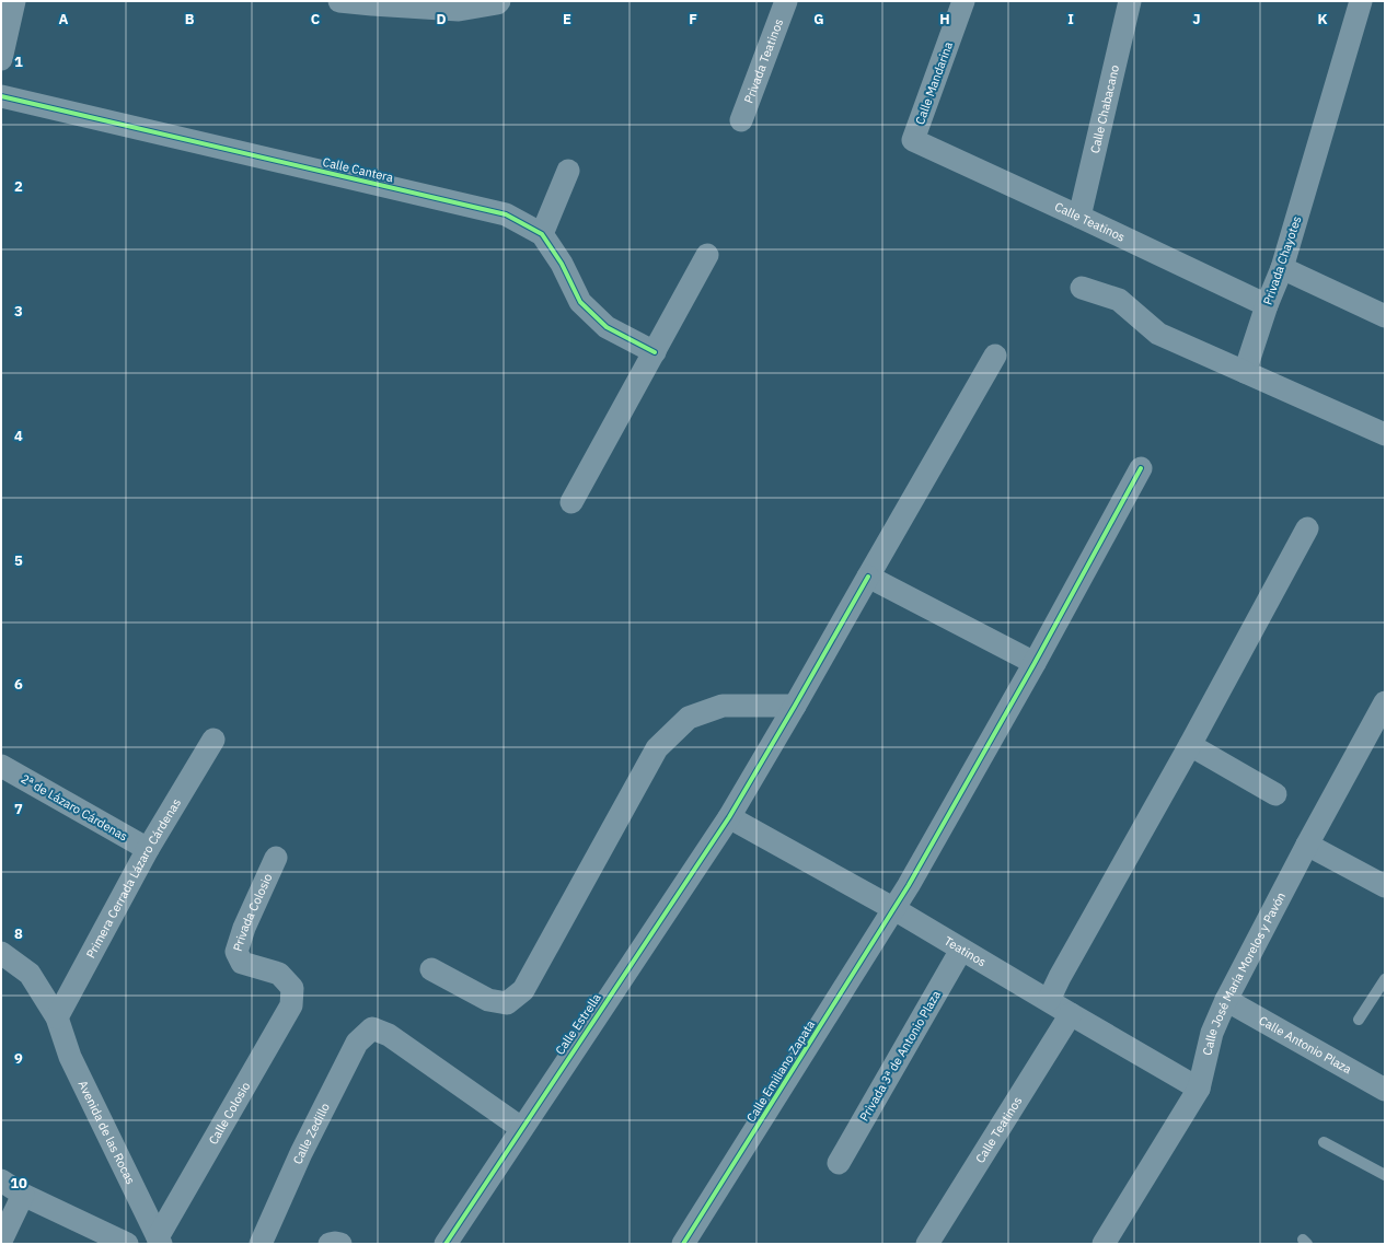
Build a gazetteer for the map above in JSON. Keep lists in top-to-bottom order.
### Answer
{
  "streets": {
    "street": [
      "Privada Teatinos",
      "Calle Mandarina",
      "Calle Chabacano",
      "Calle Cantera",
      "Calle Teatinos",
      "Privada Chayotes",
      "2ª de Lázaro Cárdenas",
      "Primera Cerrada Lázaro Cárdenas",
      "Privada Colosio",
      "Teatinos",
      "Calle José María Morelos y Pavón",
      "Calle Estrella",
      "Calle Antonio Plaza",
      "Privada 3ª de Antonio Plaza",
      "Calle Emiliano Zapata",
      "Calle Colosio",
      "Avenida de las Rocas",
      "Calle Zedillo"
    ]
  },
  "crossings": [
    ["Calle Mandarina", "Calle Teatinos"],
    ["Calle Chabacano", "Calle Teatinos"],
    ["Calle Teatinos", "Privada Chayotes"],
    ["Calle Teatinos", "Teatinos"],
    ["2ª de Lázaro Cárdenas", "Primera Cerrada Lázaro Cárdenas"],
    ["Primera Cerrada Lázaro Cárdenas", "Avenida de las Rocas"],
    ["Privada Colosio", "Calle Colosio"],
    ["Teatinos", "Calle José María Morelos y Pavón"],
    ["Teatinos", "Calle Estrella"],
    ["Teatinos", "Privada 3ª de Antonio Plaza"],
    ["Teatinos", "Calle Emiliano Zapata"],
    ["Calle José María Morelos y Pavón", "Calle Antonio Plaza"],
    ["Calle Estrella", "Calle Zedillo"],
    ["Calle Colosio", "Avenida de las Rocas"]
  ],
  "grid": {
    "columns": [
      "A",
      "B",
      "C",
      "D",
      "E",
      "F",
      "G",
      "H",
      "I",
      "J",
      "K"
    ],
    "rows": [
      "1",
      "2",
      "3",
      "4",
      "5",
      "6",
      "7",
      "8",
      "9",
      "10"
    ]
  }
}
